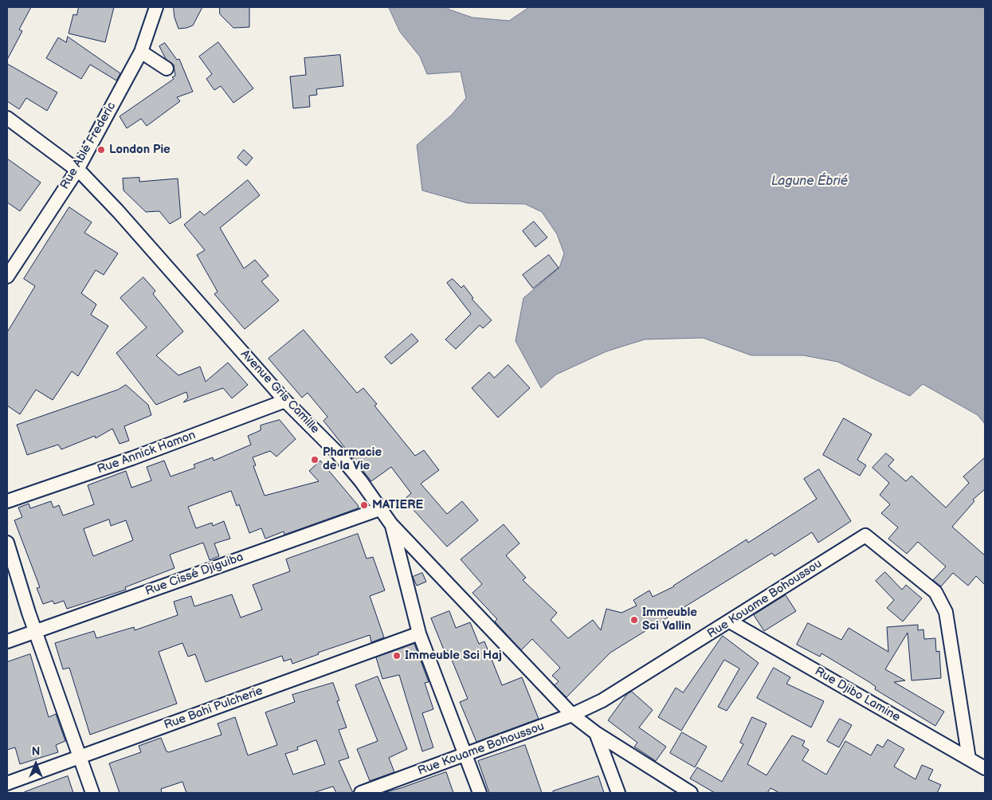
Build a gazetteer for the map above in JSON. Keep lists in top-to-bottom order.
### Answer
{
  "streets": {
    "street": [
      "Rue Ablé Frederic",
      "Avenue Gris Camille",
      "Rue Annick Hamon",
      "Rue Cissé Djiguiba",
      "Rue Kouame Bohoussou",
      "Rue Djibo Lamine",
      "Rue Bahi Pulcherie"
    ]
  },
  "crossings": [
    ["Rue Ablé Frederic", "Avenue Gris Camille"],
    ["Avenue Gris Camille", "Rue Annick Hamon"],
    ["Avenue Gris Camille", "Rue Cissé Djiguiba"],
    ["Avenue Gris Camille", "Rue Kouame Bohoussou"],
    ["Rue Kouame Bohoussou", "Rue Djibo Lamine"]
  ],
  "water": ["Lagune Ébrié"],
  "places": [
    "London Pie",
    "Pharmacie de la Vie",
    "MATIERE",
    "Immeuble Sci Vallin",
    "Immeuble Sci Haj"
  ],
  "north": "top"
}
